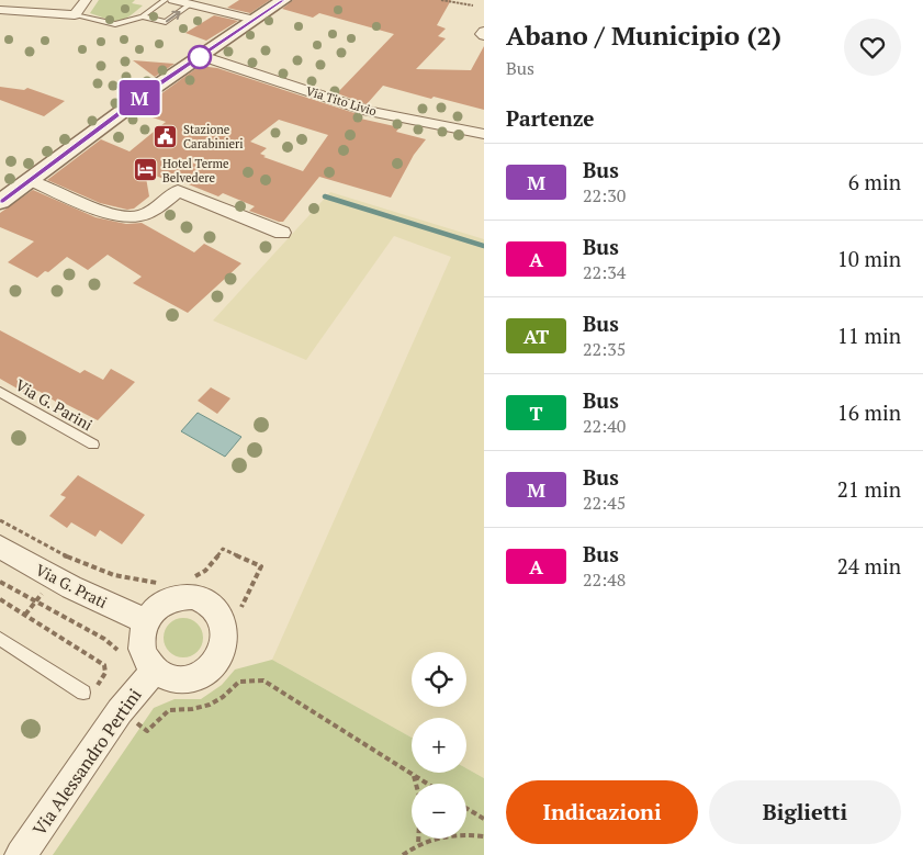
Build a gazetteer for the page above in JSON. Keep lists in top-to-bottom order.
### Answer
{
  "streets": {
    "street": ["Via Tito Livio", "Via G. Prati", "Via Alessandro Pertini"],
    "lane": ["Via G. Parini"]
  },
  "crossings": [
    ["Via G. Prati", "Via Alessandro Pertini"]
  ],
  "places": {
    "public building": ["Stazione Carabinieri"],
    "hotel": ["Hotel Terme Belvedere"]
  },
  "lines": ["bus line M"],
  "page": {
    "on_map": "M",
    "heading": [
      ["Abano / Municipio (2)", "Bus"],
      "Partenze"
    ],
    "list": [
      {
        "mark": "M",
        "name": "Bus",
        "note": "22:30",
        "value": "6 min"
      },
      {
        "mark": "A",
        "name": "Bus",
        "note": "22:34",
        "value": "10 min"
      },
      {
        "mark": "AT",
        "name": "Bus",
        "note": "22:35",
        "value": "11 min"
      },
      {
        "mark": "T",
        "name": "Bus",
        "note": "22:40",
        "value": "16 min"
      },
      {
        "mark": "M",
        "name": "Bus",
        "note": "22:45",
        "value": "21 min"
      },
      {
        "mark": "A",
        "name": "Bus",
        "note": "22:48",
        "value": "24 min"
      }
    ],
    "map_buttons": ["+", "−"],
    "buttons": ["Indicazioni", "Biglietti"]
  }
}
